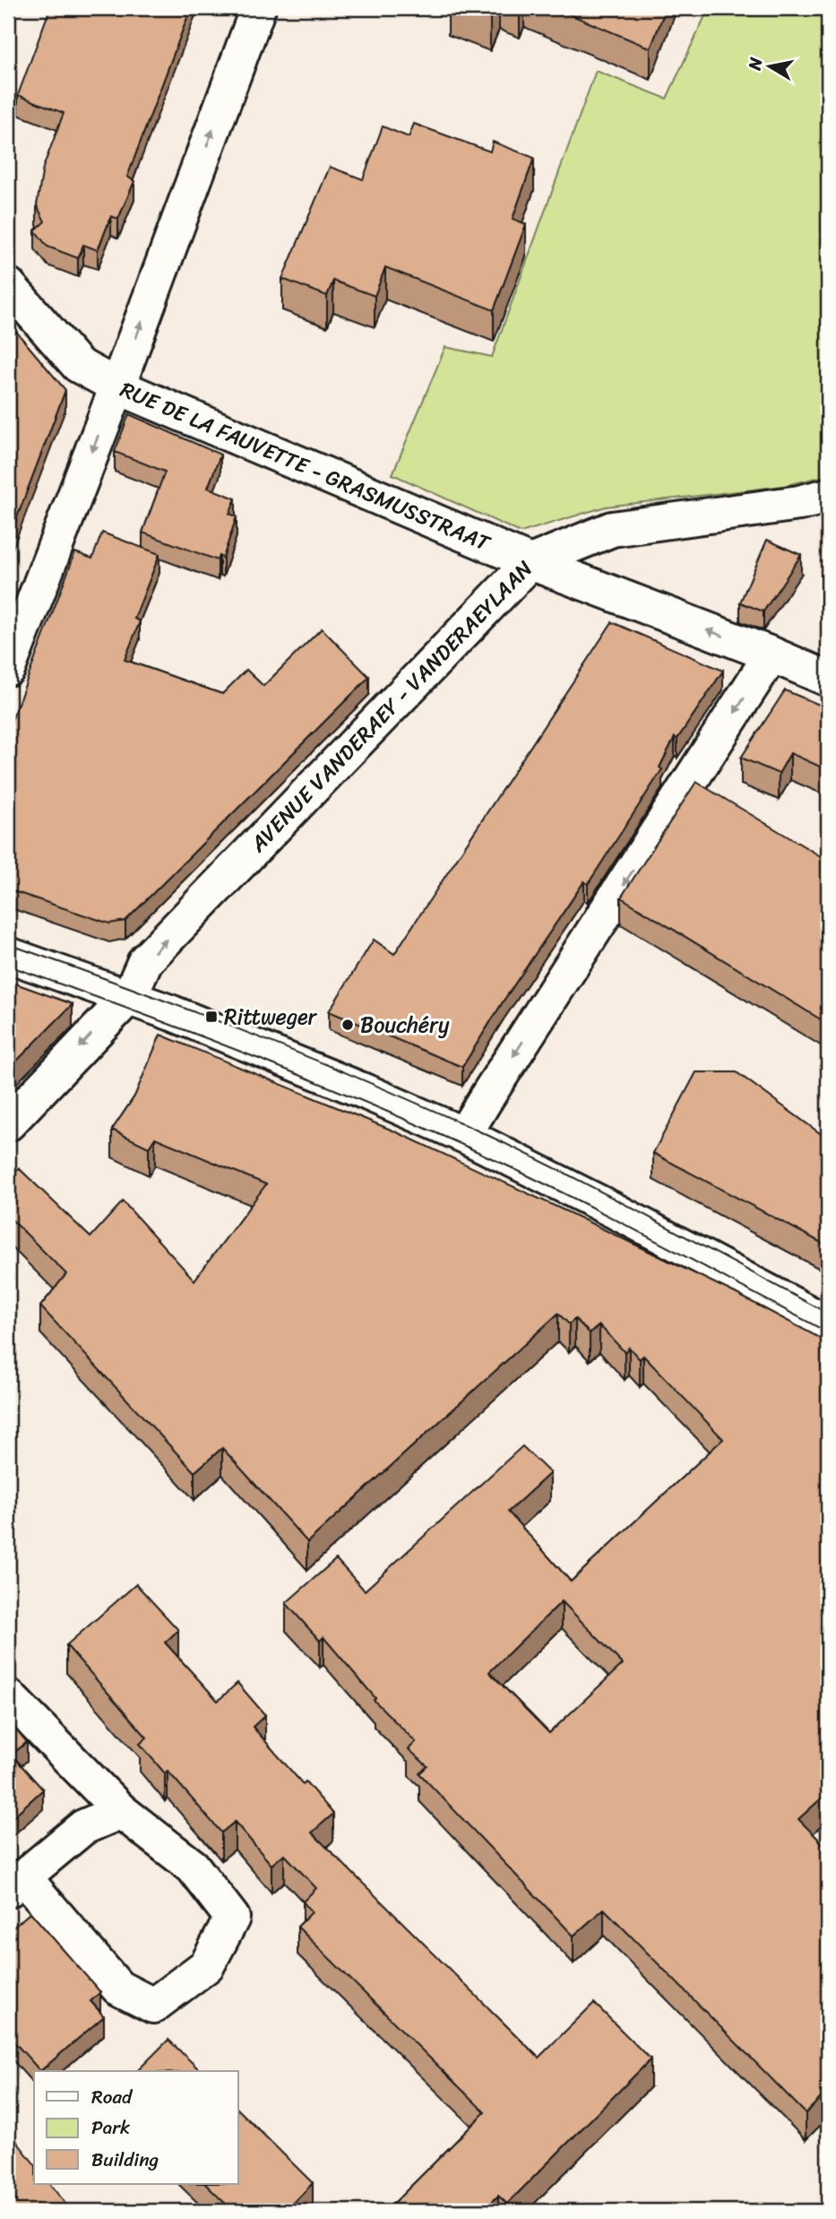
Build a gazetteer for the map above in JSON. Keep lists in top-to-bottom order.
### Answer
{
  "streets": {
    "street": ["RUE DE LA FAUVETTE - GRASMUSSTRAAT", "AVENUE VANDERAEY - VANDERAEYLAAN"]
  },
  "crossings": [
    ["RUE DE LA FAUVETTE - GRASMUSSTRAAT", "AVENUE VANDERAEY - VANDERAEYLAAN"]
  ],
  "places": {
    "transit": ["Rittweger"],
    "other": ["Bouchéry"]
  },
  "legend": ["Road", "Park", "Building"],
  "north": "left"
}
